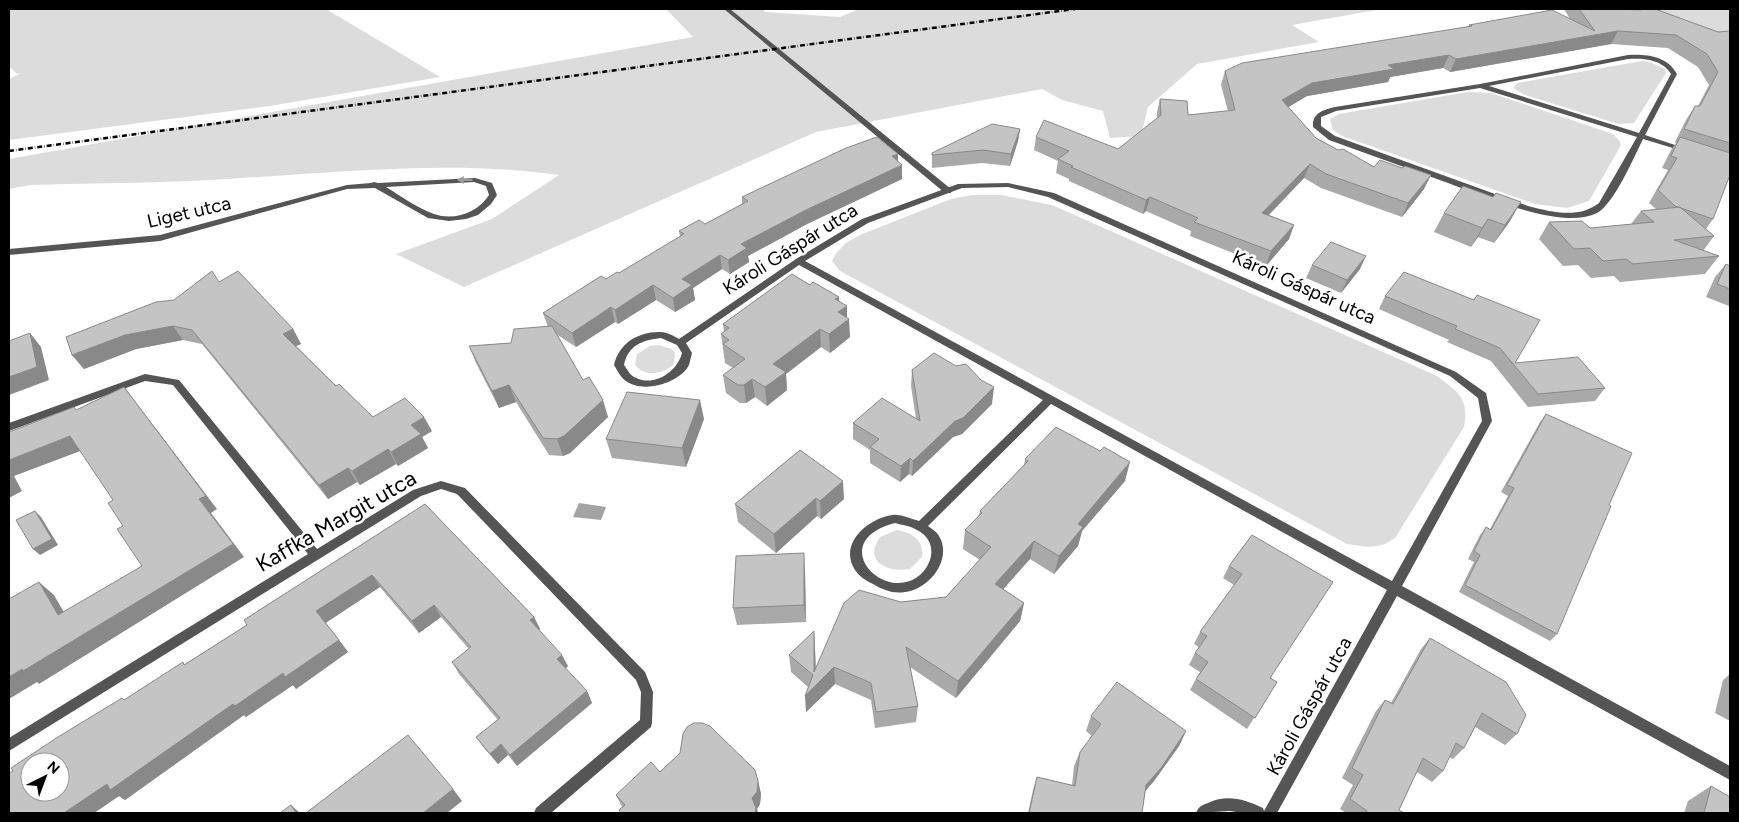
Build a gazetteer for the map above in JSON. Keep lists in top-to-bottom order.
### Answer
{
  "streets": {
    "street": ["Liget utca", "Károli Gáspár utca", "Kaffka Margit utca"]
  },
  "north": "top right"
}
